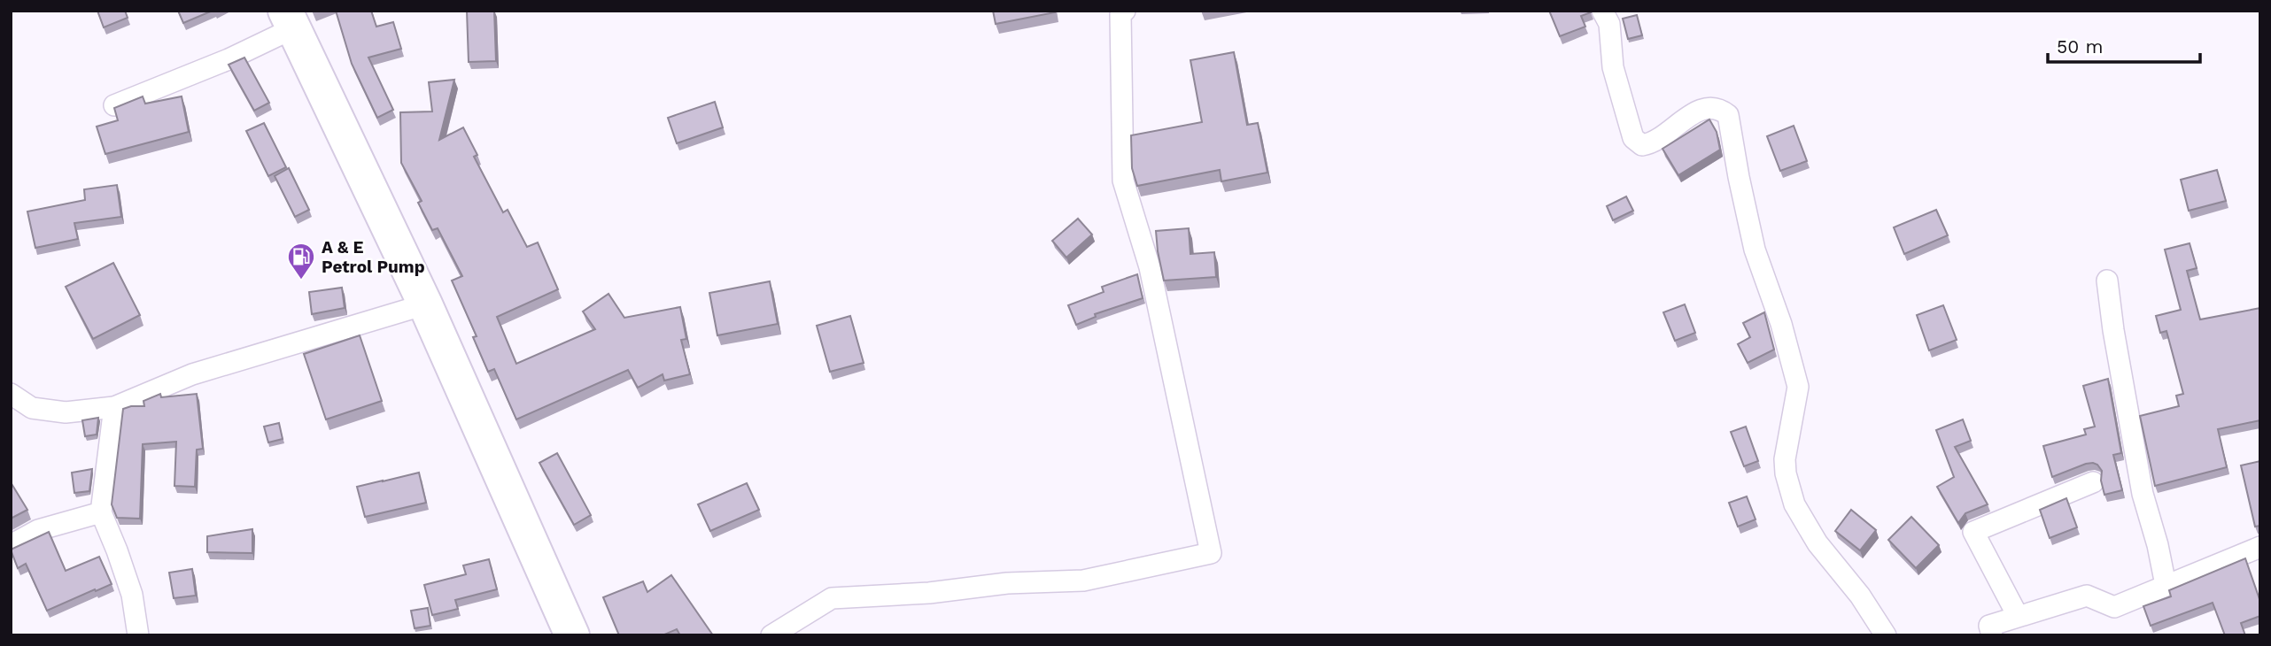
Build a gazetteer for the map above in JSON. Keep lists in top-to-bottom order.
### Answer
{
  "places": {
    "fuel station": ["A & E Petrol Pump"]
  },
  "scale_bar": "50 m"
}
